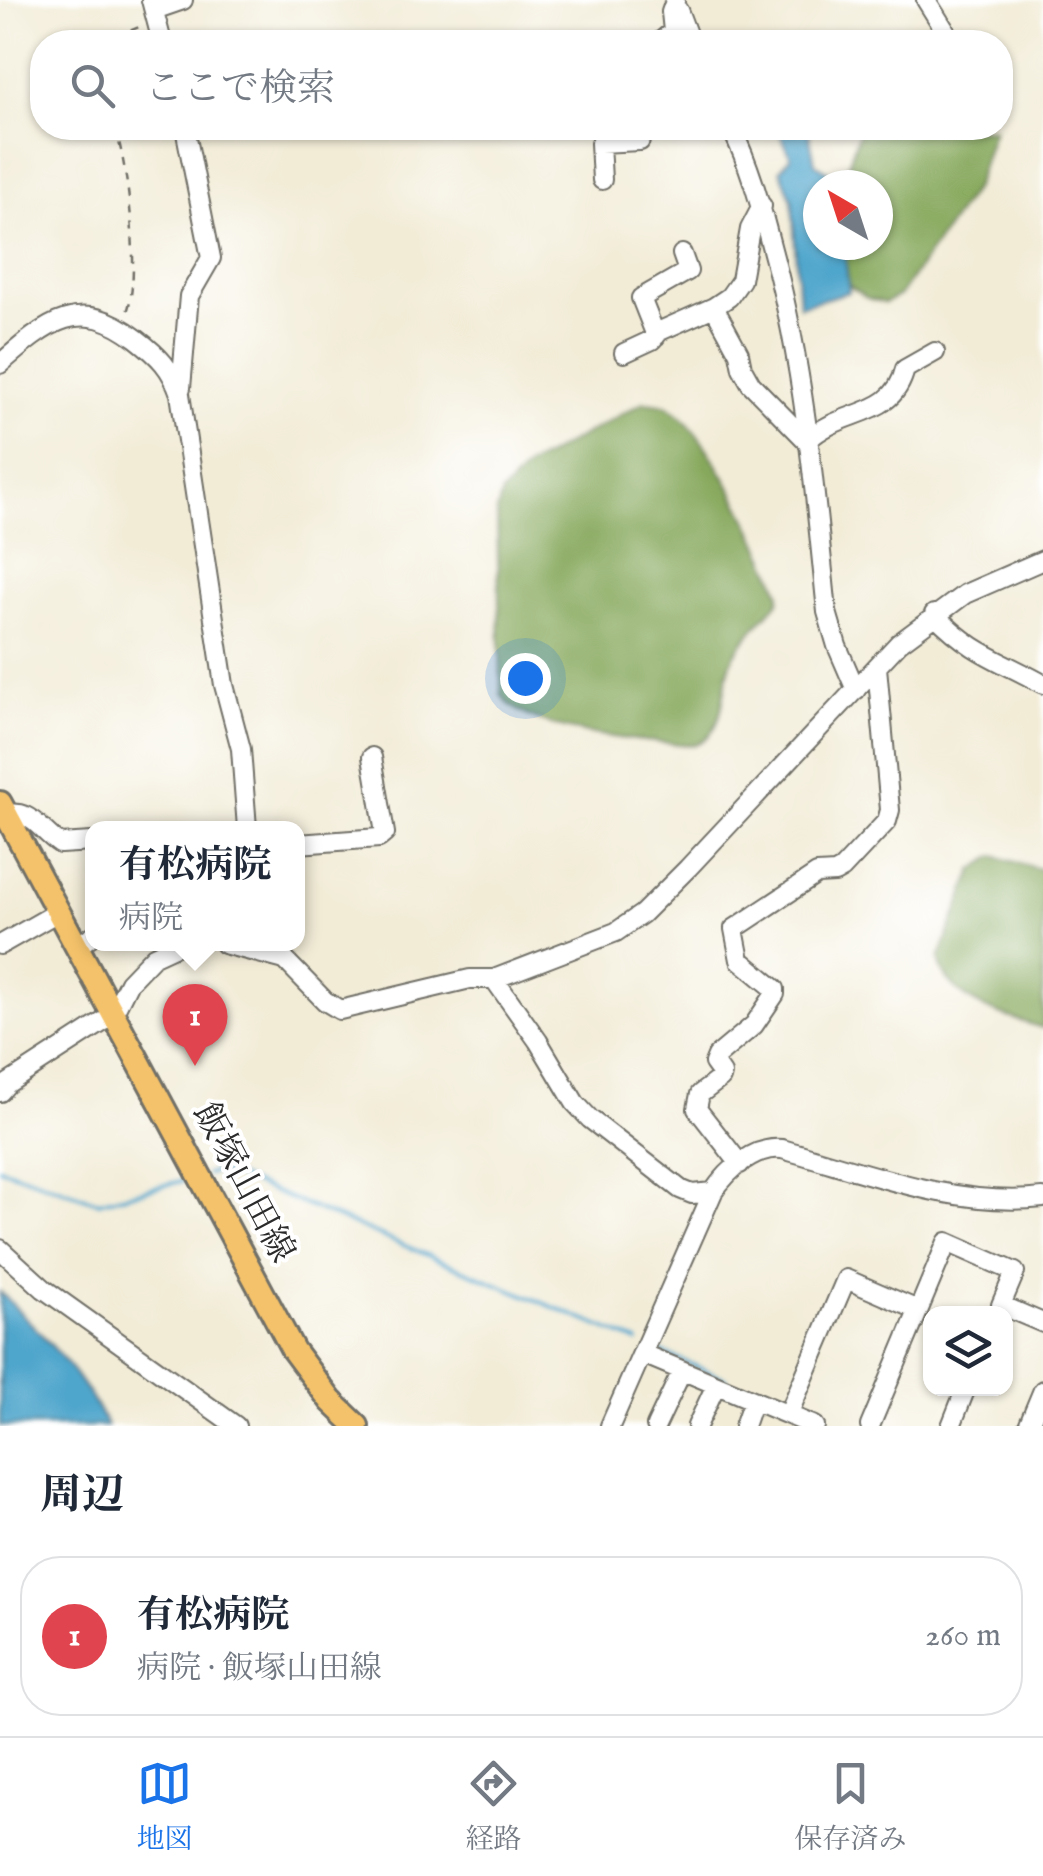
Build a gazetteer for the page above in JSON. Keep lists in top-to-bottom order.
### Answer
{
  "streets": {
    "main road": ["飯塚山田線"]
  },
  "north": "top left",
  "page": {
    "search": "ここで検索",
    "popup": ["有松病院", "病院"],
    "pins": "1",
    "heading": "周辺",
    "list": [
      {
        "mark": "1",
        "name": "有松病院",
        "note": "病院 · 飯塚山田線",
        "value": "260 m"
      }
    ],
    "nav": ["地図", "経路", "保存済み"]
  }
}
